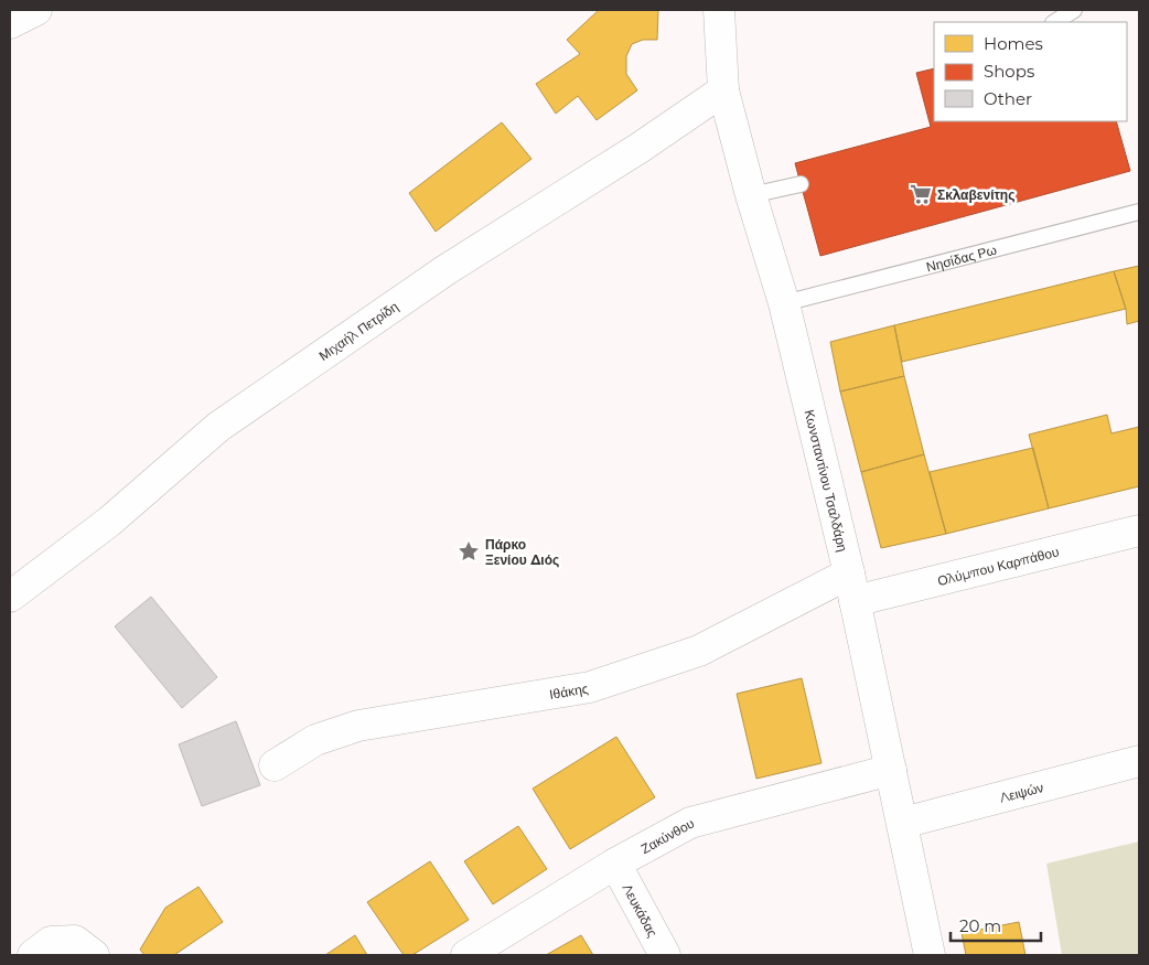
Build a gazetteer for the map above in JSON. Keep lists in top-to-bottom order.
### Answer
{
  "streets": {
    "street": [
      "Μιχαήλ Πετρίδη",
      "Κωνσταντίνου Τσαλδάρη",
      "Ολύμπου Καρπάθου",
      "Ιθάκης",
      "Λειψών",
      "Ζακύνθου",
      "Λευκάδας"
    ],
    "lane": ["Νησίδας Ρω"]
  },
  "crossings": [
    ["Νησίδας Ρω", "Κωνσταντίνου Τσαλδάρη"],
    ["Μιχαήλ Πετρίδη", "Κωνσταντίνου Τσαλδάρη"],
    ["Κωνσταντίνου Τσαλδάρη", "Ολύμπου Καρπάθου"],
    ["Κωνσταντίνου Τσαλδάρη", "Ιθάκης"],
    ["Κωνσταντίνου Τσαλδάρη", "Λειψών"],
    ["Κωνσταντίνου Τσαλδάρη", "Ζακύνθου"],
    ["Ολύμπου Καρπάθου", "Ιθάκης"],
    ["Ζακύνθου", "Λευκάδας"]
  ],
  "places": {
    "supermarket": ["Σκλαβενίτης"],
    "place": ["Πάρκο Ξενίου Διός"]
  },
  "legend": ["Homes", "Shops", "Other"],
  "scale_bar": "20 m"
}
